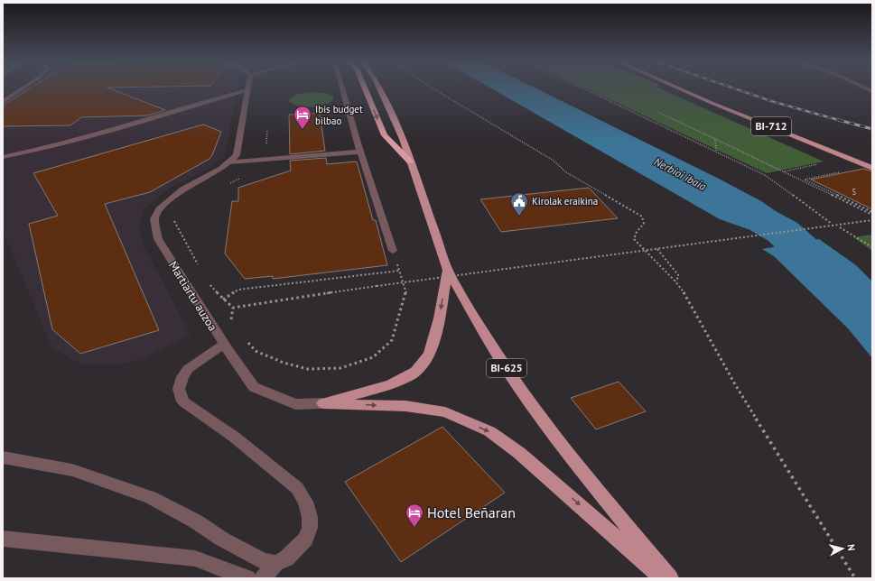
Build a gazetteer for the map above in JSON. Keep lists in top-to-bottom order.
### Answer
{
  "streets": {
    "main road": ["BI-712", "BI-625"],
    "street": ["Martiartu auzoa"]
  },
  "water": ["Nerbioi ibaia"],
  "places": {
    "hotel": ["Ibis budget bilbao", "Hotel Beñaran"],
    "public building": ["Kirolak eraikina"]
  },
  "house_numbers": ["5"],
  "north": "right"
}
